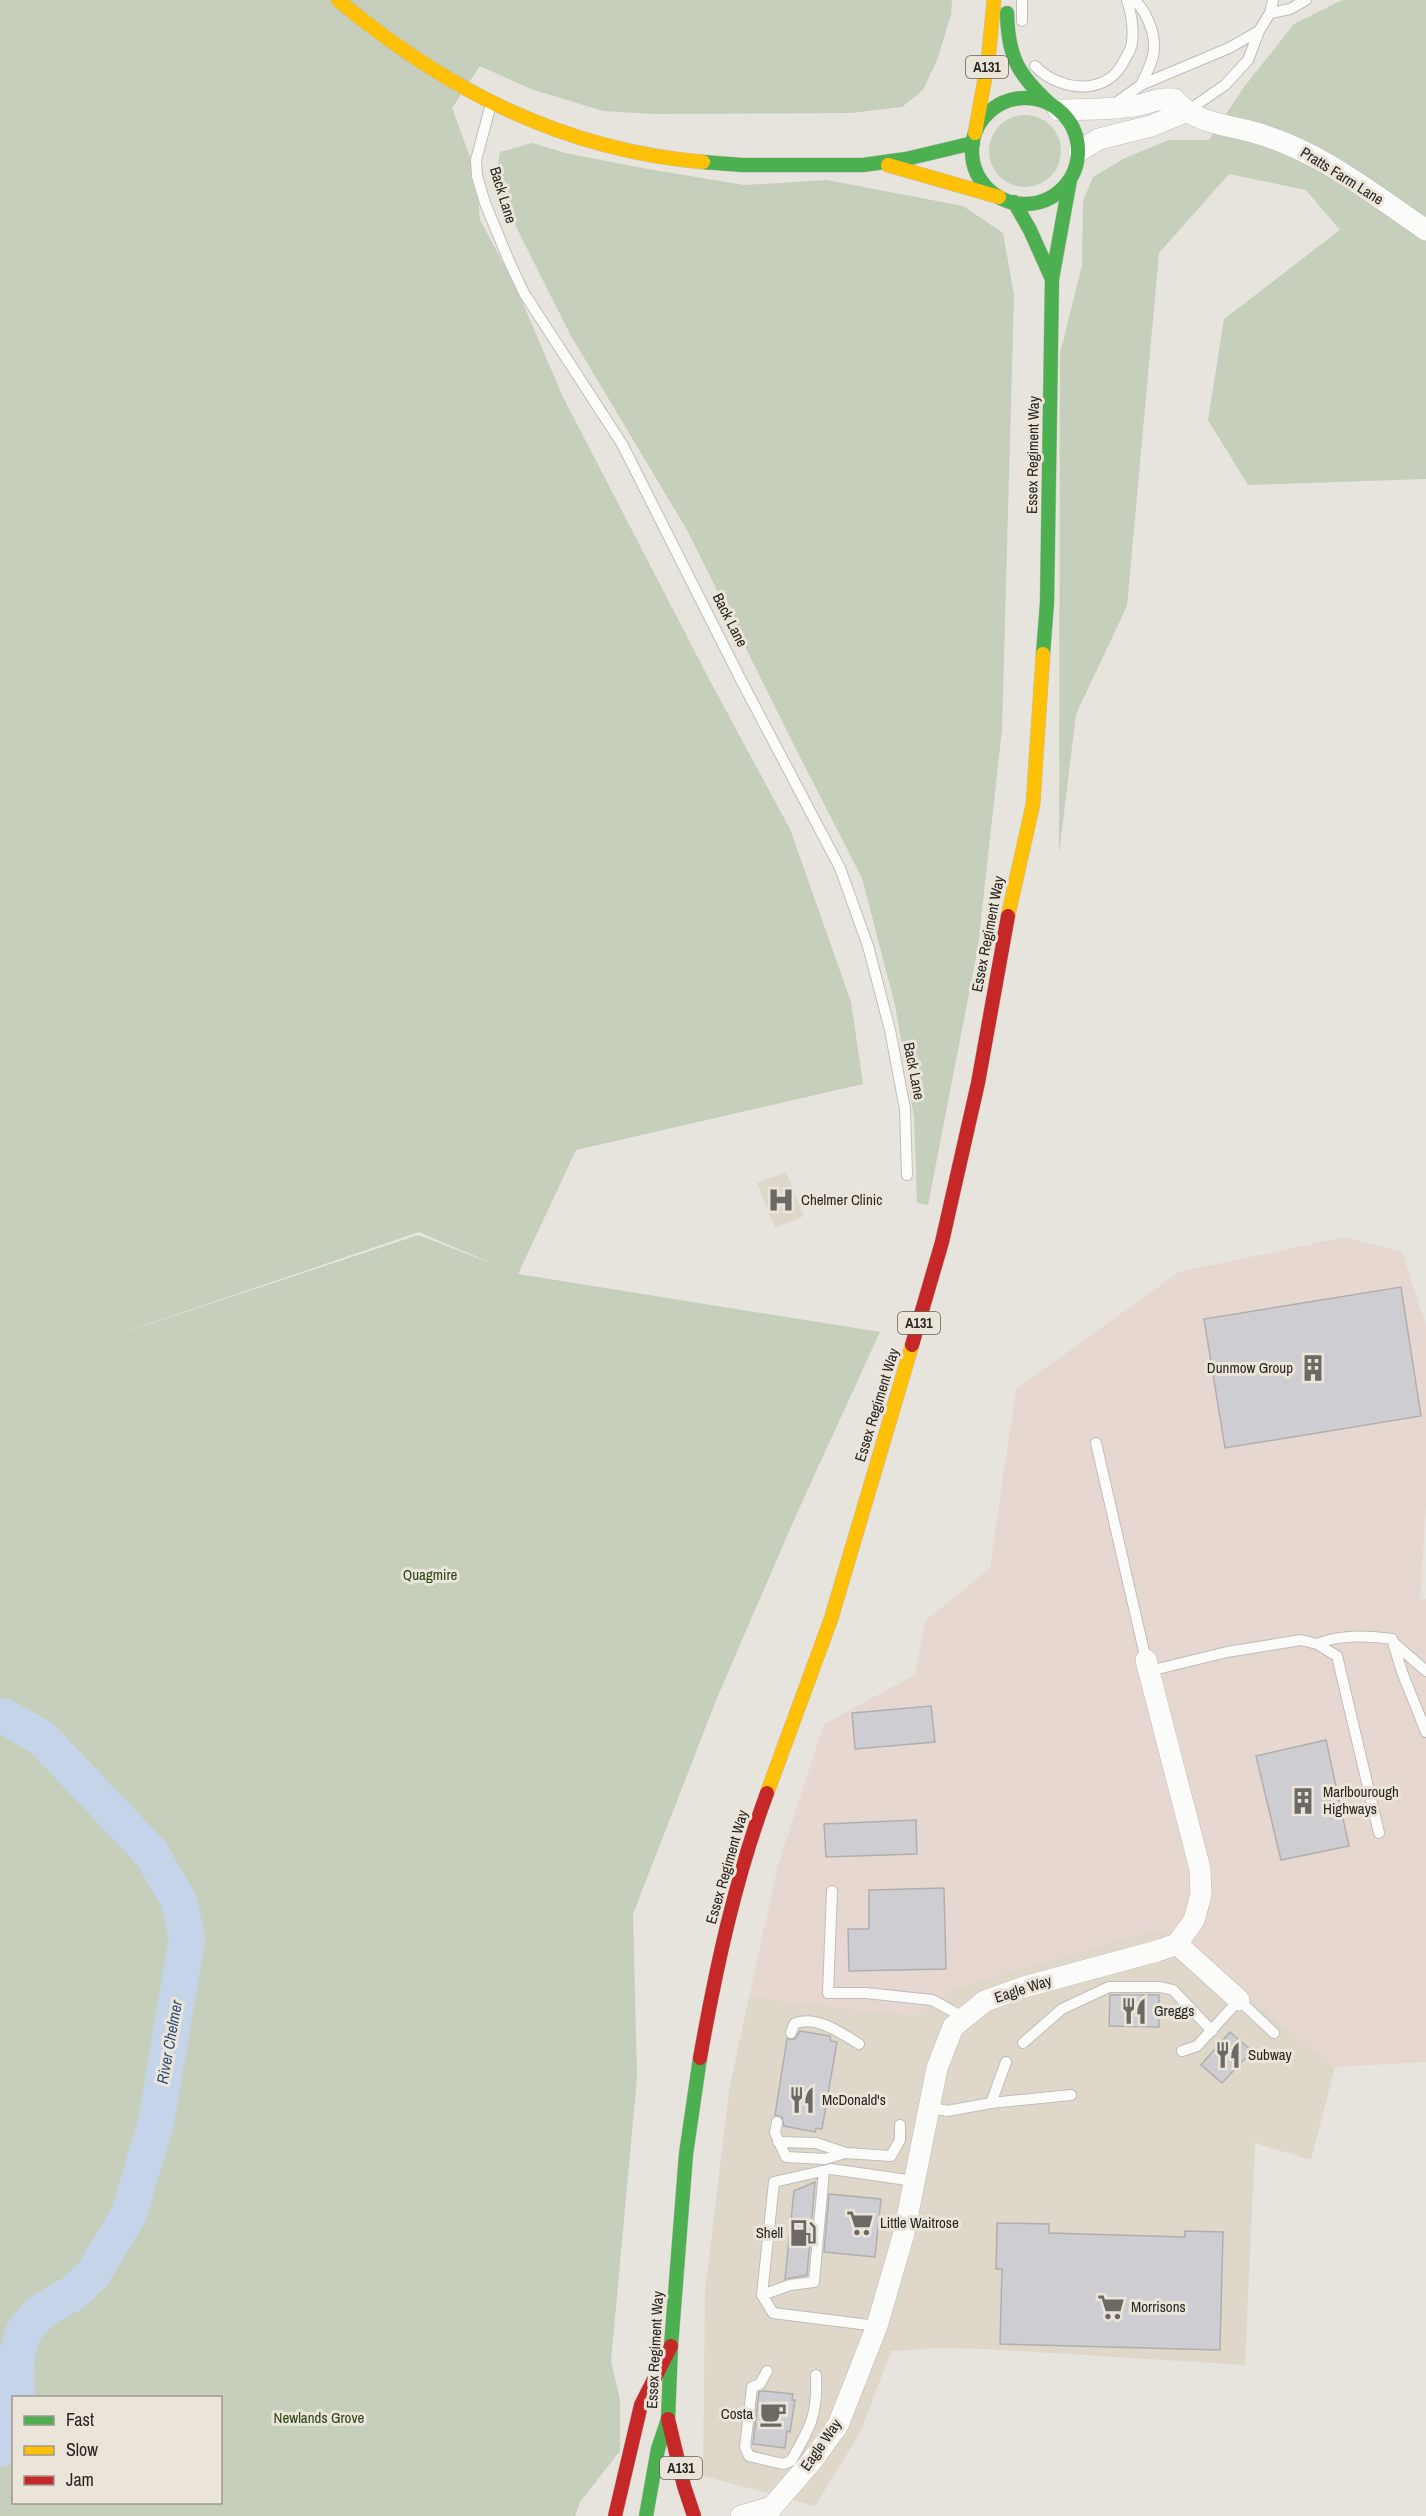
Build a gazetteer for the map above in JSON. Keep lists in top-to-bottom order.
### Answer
{
  "streets": {
    "main road": ["A131", "Essex Regiment Way"],
    "street": ["Pratts Farm Lane", "Eagle Way"],
    "lane": ["Back Lane"]
  },
  "crossings": [
    ["A131", "Pratts Farm Lane"],
    ["A131", "Essex Regiment Way"],
    ["Pratts Farm Lane", "Essex Regiment Way"]
  ],
  "water": ["River Chelmer"],
  "parks": ["Quagmire", "Newlands Grove"],
  "places": {
    "hospital": ["Chelmer Clinic"],
    "building": ["Dunmow Group", "Marlbourough Highways"],
    "restaurant": ["Greggs", "Subway", "McDonald's"],
    "supermarket": ["Little Waitrose", "Morrisons"],
    "fuel station": ["Shell"],
    "cafe": ["Costa"]
  },
  "legend": ["Fast", "Slow", "Jam"]
}
